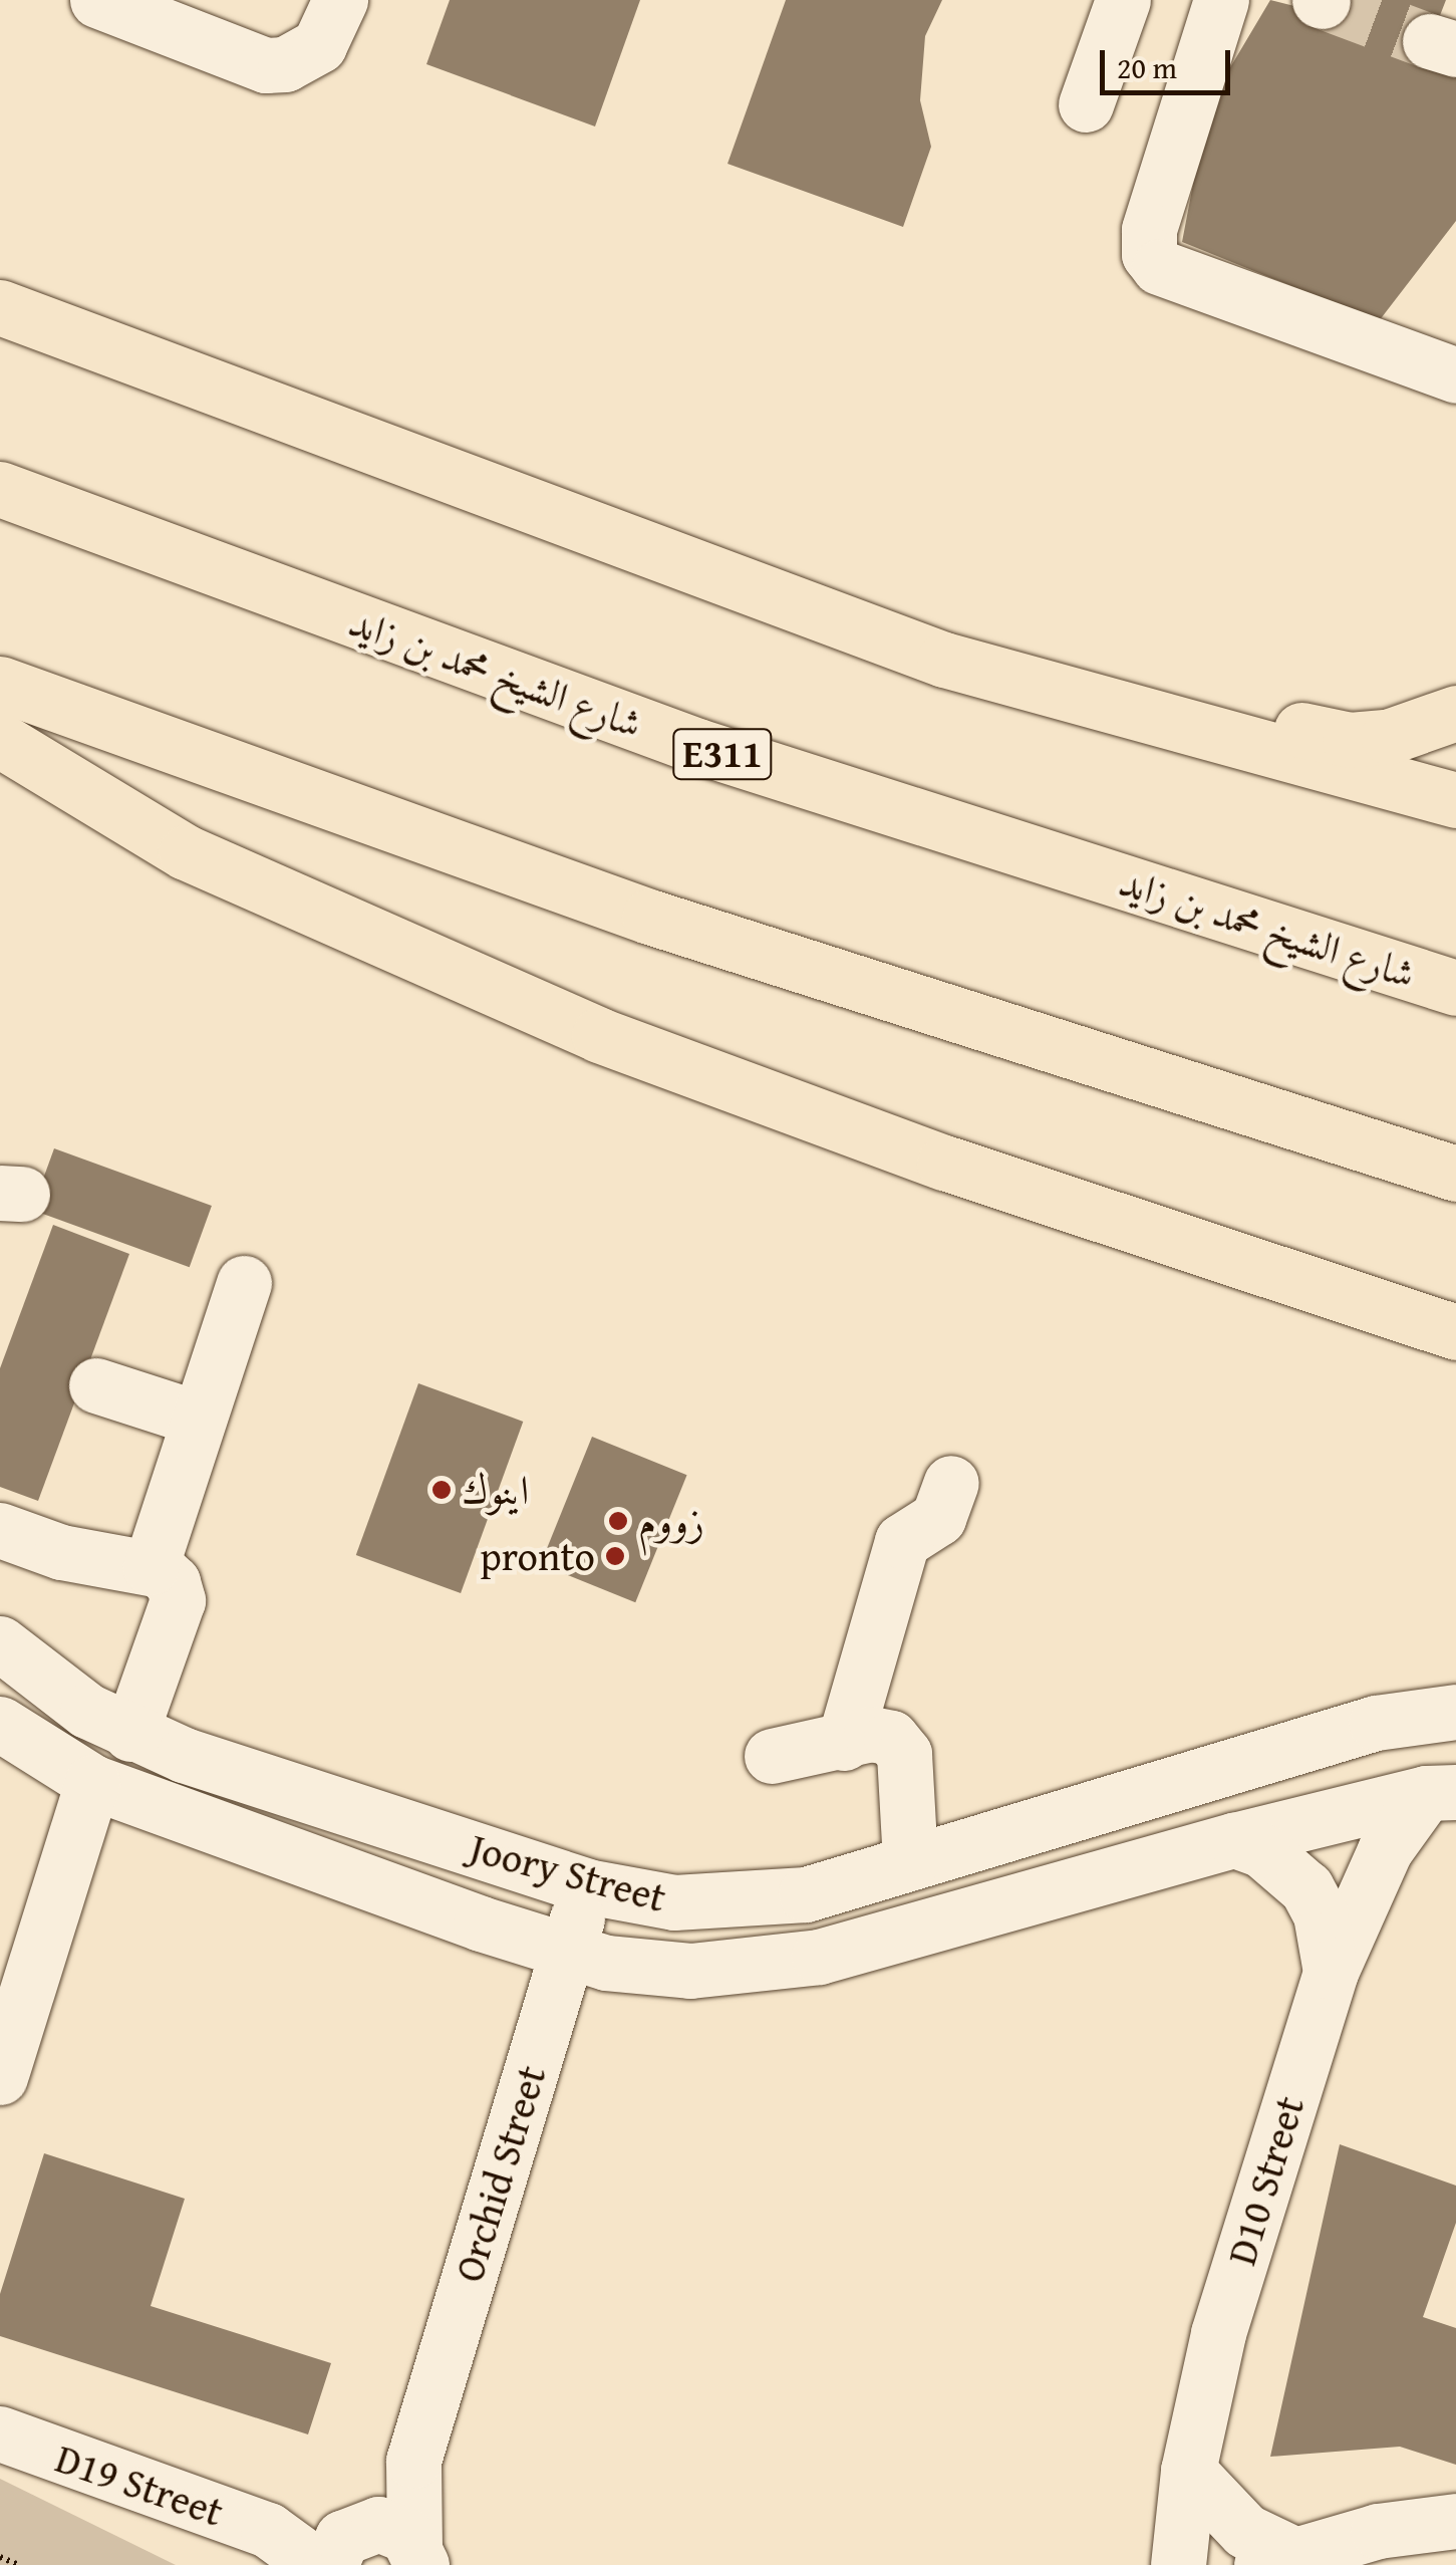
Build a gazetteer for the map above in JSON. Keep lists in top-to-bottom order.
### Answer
{
  "streets": {
    "highway": ["شارع الشيخ محمد بن زايد", "E311"],
    "street": [
      "Joory Street",
      "Orchid Street",
      "D10 Street",
      "D19 Street"
    ]
  },
  "crossings": [
    ["Joory Street", "Orchid Street"],
    ["Joory Street", "D10 Street"],
    ["Orchid Street", "D19 Street"]
  ],
  "places": ["اينوك", "زووم", "pronto"],
  "scale_bar": "20 m"
}
